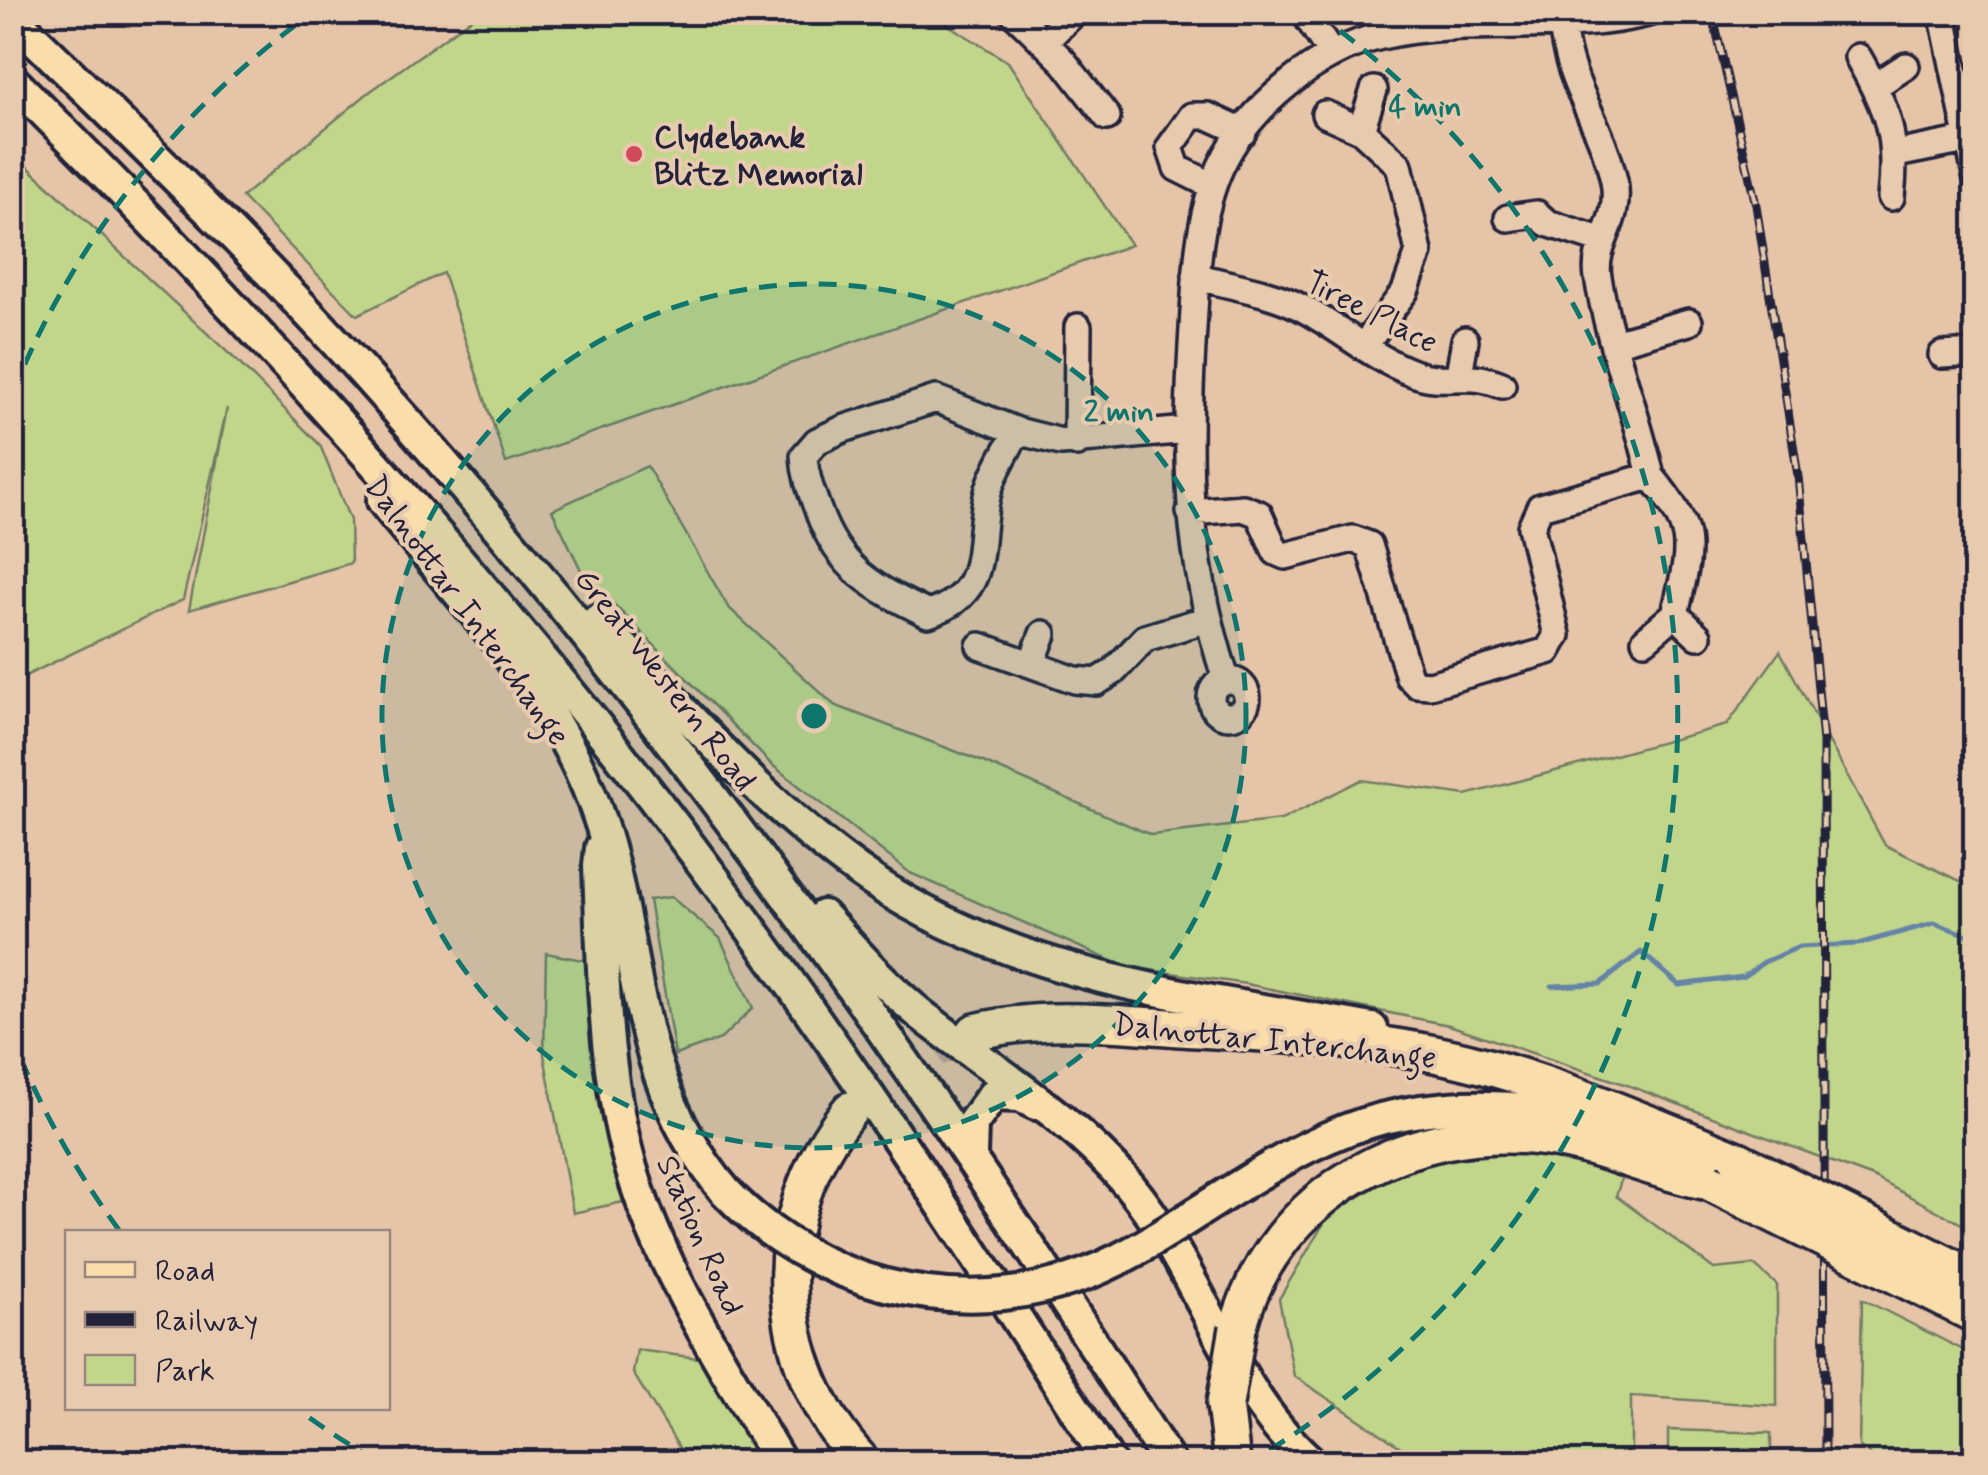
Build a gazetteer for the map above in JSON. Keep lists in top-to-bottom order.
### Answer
{
  "streets": {
    "highway": ["Dalnottar Interchange"],
    "main road": ["Great Western Road", "Station Road"],
    "street": ["Tiree Place"]
  },
  "crossings": [
    ["Dalnottar Interchange", "Station Road"]
  ],
  "places": ["Clydebank Blitz Memorial"],
  "legend": ["Road", "Railway", "Park"],
  "rings": ["4 min", "2 min"]
}
